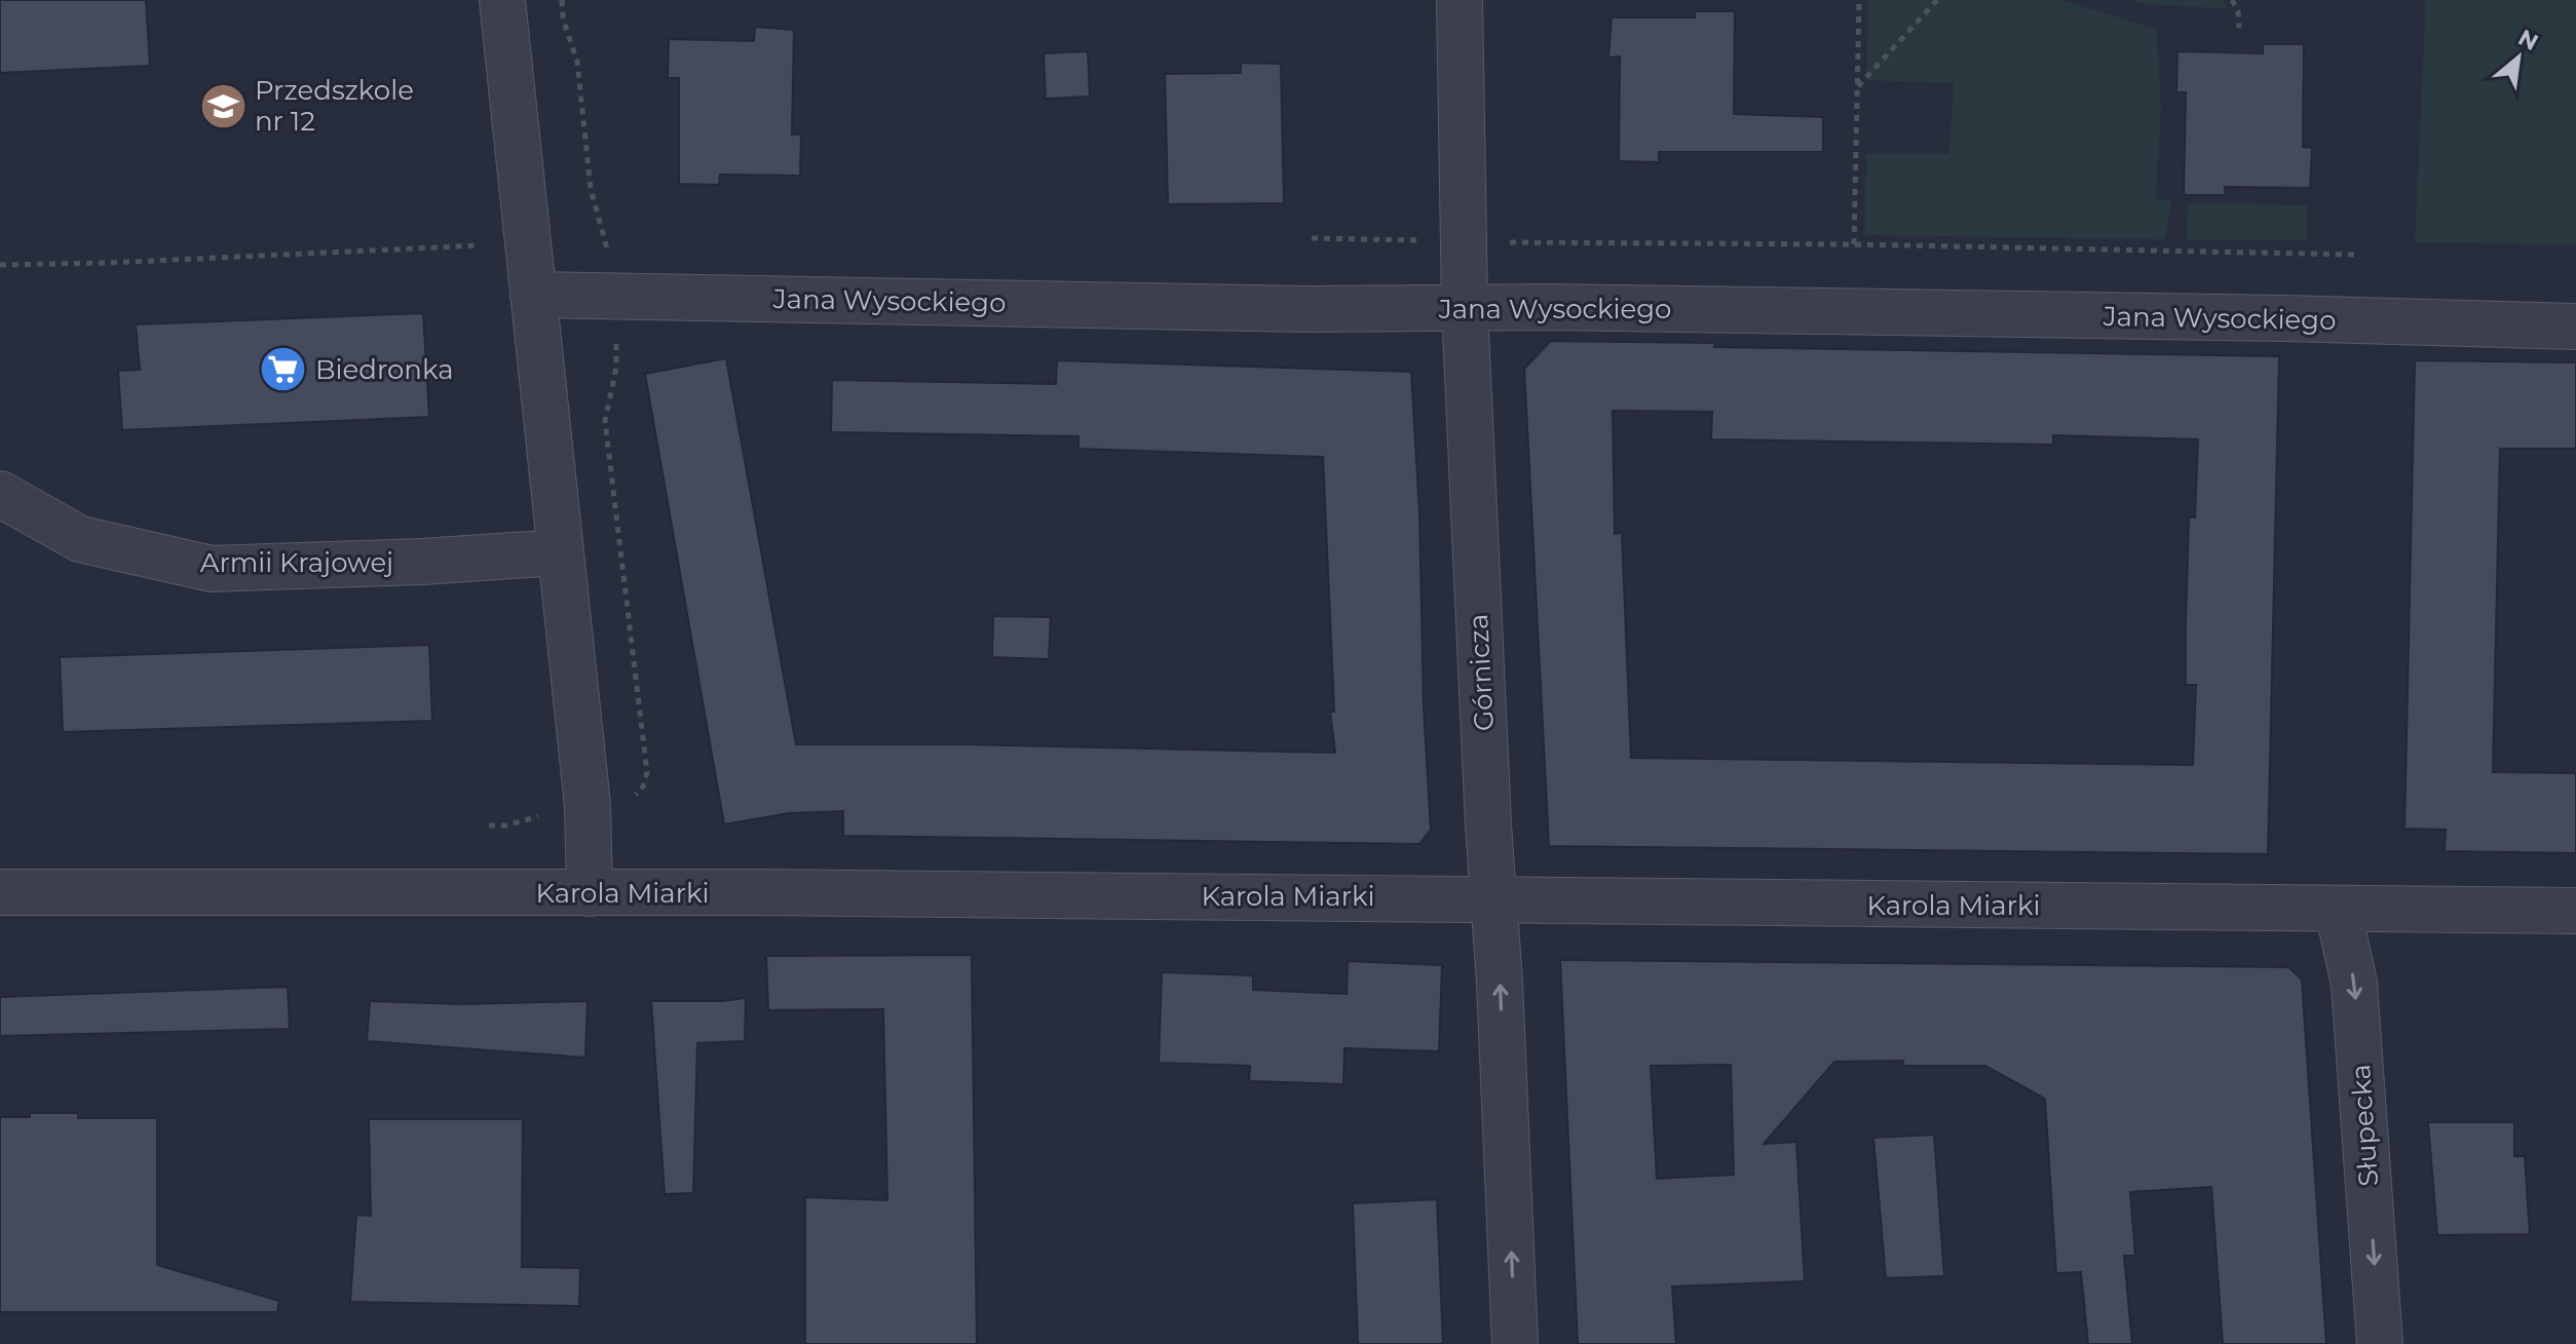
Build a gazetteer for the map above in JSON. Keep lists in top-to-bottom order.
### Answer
{
  "streets": {
    "street": [
      "Jana Wysockiego",
      "Armii Krajowej",
      "Górnicza",
      "Karola Miarki",
      "Słupecka"
    ]
  },
  "crossings": [
    ["Jana Wysockiego", "Górnicza"],
    ["Górnicza", "Karola Miarki"],
    ["Karola Miarki", "Słupecka"]
  ],
  "one_way": ["Słupecka"],
  "places": {
    "school or university": ["Przedszkole nr 12"],
    "supermarket": ["Biedronka"]
  },
  "north": "top right"
}
